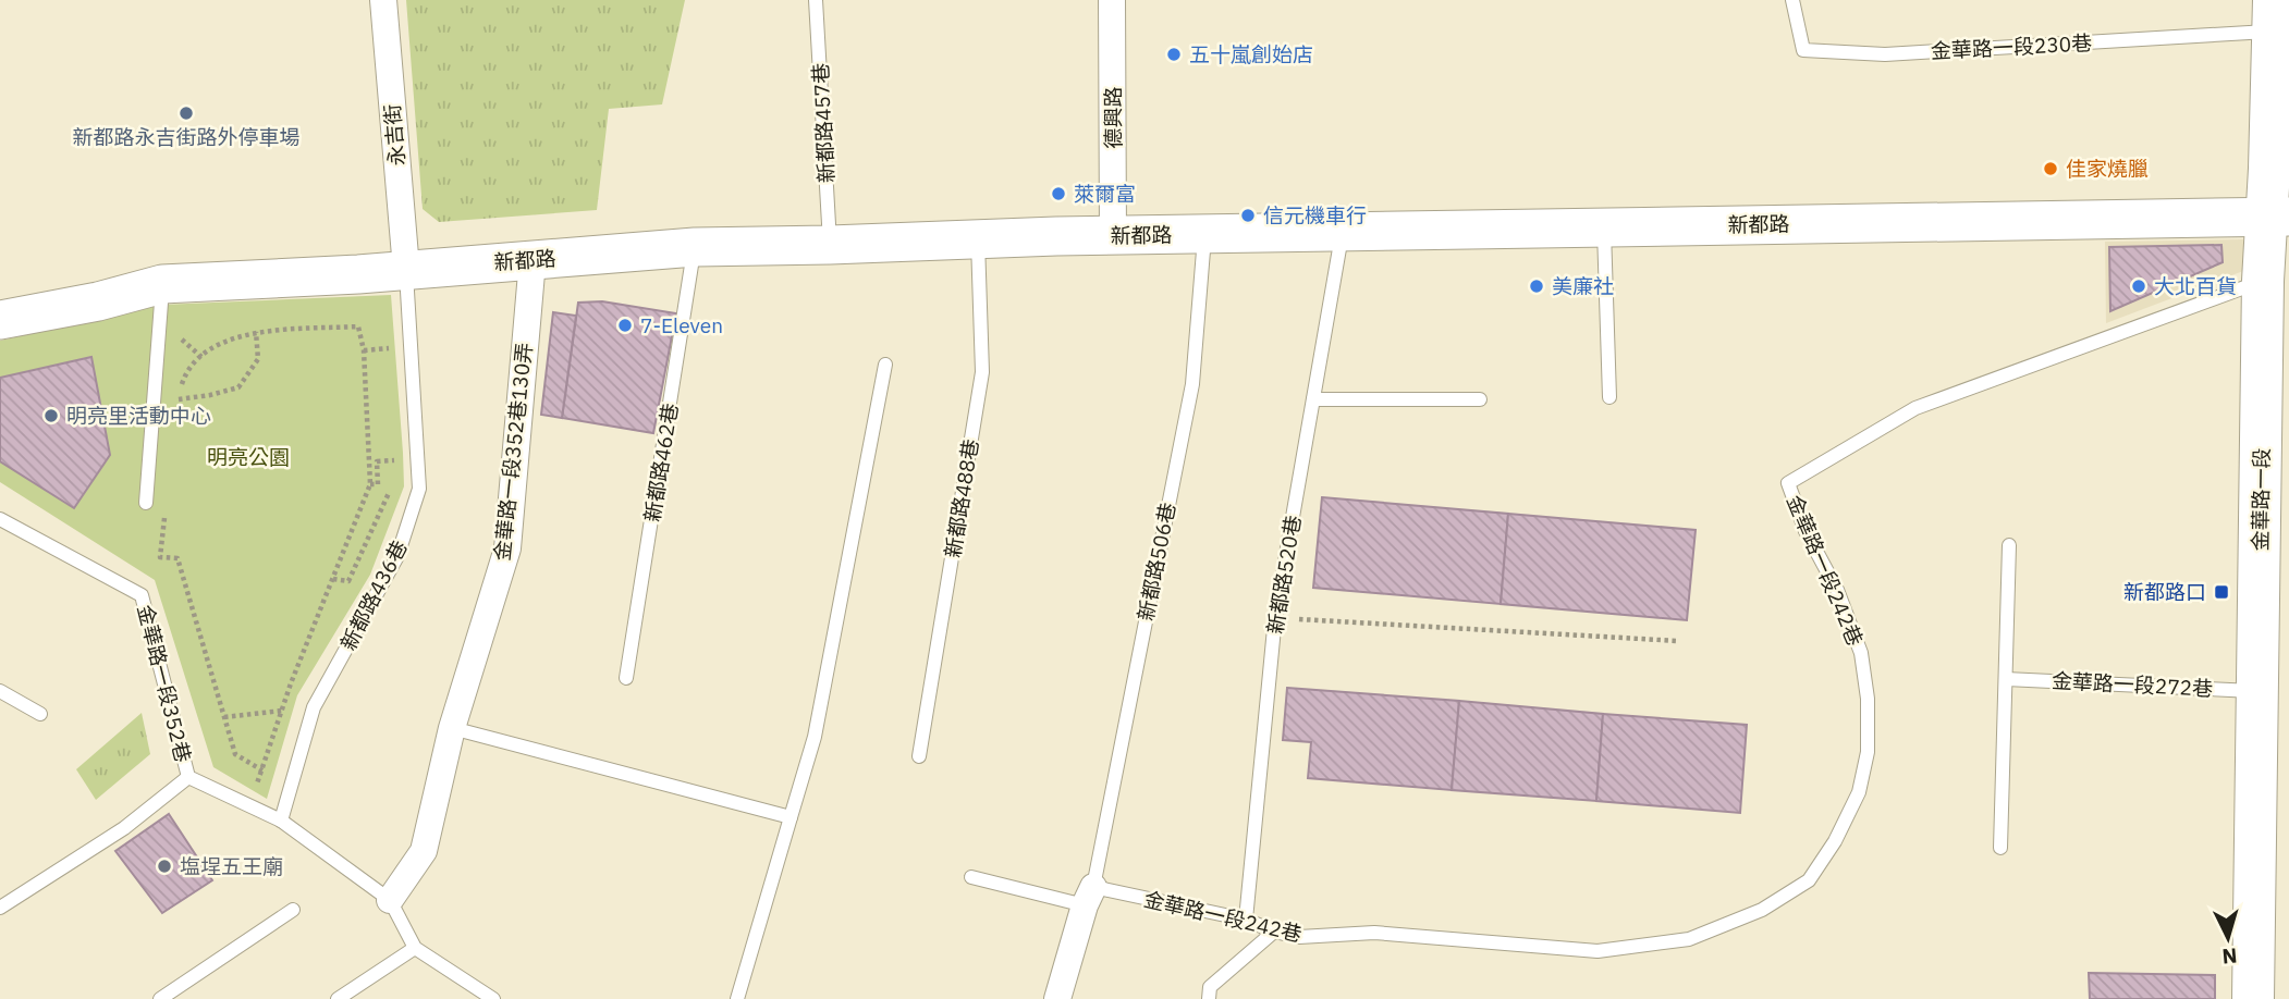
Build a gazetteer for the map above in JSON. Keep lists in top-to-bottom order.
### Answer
{
  "streets": {
    "main road": ["金華路一段"],
    "street": [
      "德興路",
      "永吉街",
      "新都路",
      "金華路一段352巷130弄"
    ],
    "lane": [
      "金華路一段230巷",
      "新都路457巷",
      "新都路462巷",
      "新都路488巷",
      "新都路506巷",
      "金華路一段242巷",
      "新都路520巷",
      "新都路436巷",
      "金華路一段352巷",
      "金華路一段272巷"
    ]
  },
  "crossings": [
    ["金華路一段230巷", "金華路一段"],
    ["德興路", "新都路"],
    ["新都路457巷", "新都路"],
    ["永吉街", "新都路"],
    ["永吉街", "新都路436巷"],
    ["新都路", "金華路一段352巷130弄"],
    ["新都路", "新都路462巷"],
    ["新都路", "新都路488巷"],
    ["新都路", "金華路一段"],
    ["新都路", "新都路506巷"],
    ["新都路", "新都路520巷"],
    ["新都路", "新都路436巷"],
    ["金華路一段352巷130弄", "金華路一段352巷"],
    ["金華路一段", "金華路一段242巷"],
    ["金華路一段", "金華路一段272巷"],
    ["新都路506巷", "金華路一段242巷"],
    ["金華路一段242巷", "新都路520巷"],
    ["新都路436巷", "金華路一段352巷"]
  ],
  "parks": ["明亮公園"],
  "places": {
    "other": [
      "五十嵐創始店",
      "新都路永吉街路外停車場",
      "佳家燒臘",
      "萊爾富",
      "信元機車行",
      "美廉社",
      "大北百貨",
      "7-Eleven",
      "明亮里活動中心",
      "塩埕五王廟"
    ],
    "transit": ["新都路口"]
  },
  "north": "bottom"
}
